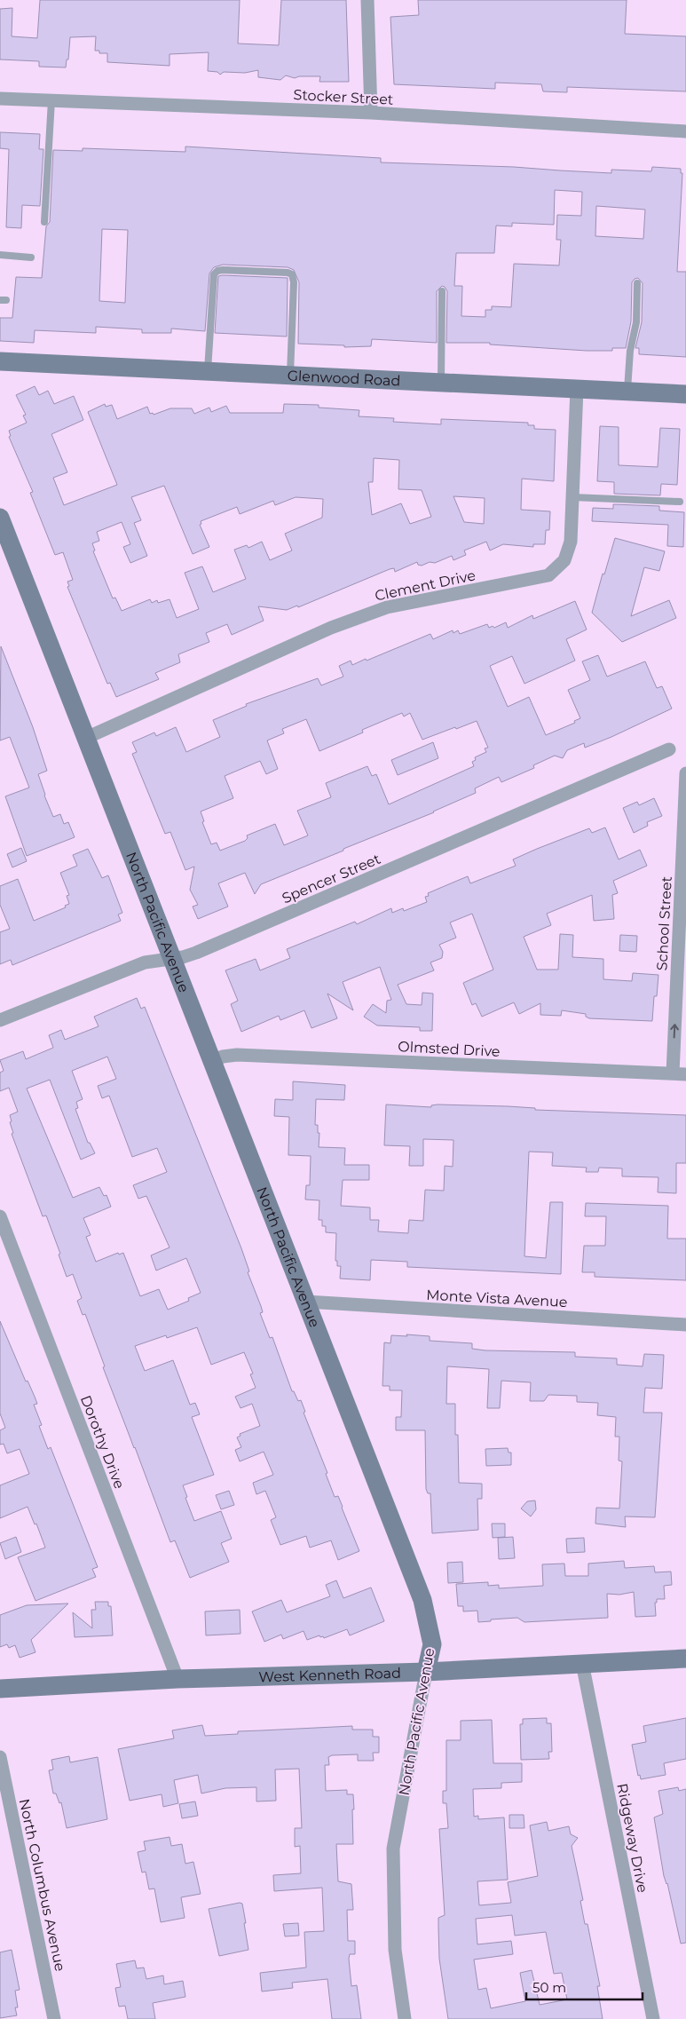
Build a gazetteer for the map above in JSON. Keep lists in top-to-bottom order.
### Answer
{
  "streets": {
    "street": [
      "Stocker Street",
      "Glenwood Road",
      "Clement Drive",
      "Spencer Street",
      "North Pacific Avenue",
      "School Street",
      "Olmsted Drive",
      "Monte Vista Avenue",
      "Dorothy Drive",
      "West Kenneth Road",
      "Ridgeway Drive",
      "North Columbus Avenue"
    ]
  },
  "crossings": [
    ["Glenwood Road", "Clement Drive"],
    ["Clement Drive", "North Pacific Avenue"],
    ["Spencer Street", "North Pacific Avenue"],
    ["North Pacific Avenue", "Olmsted Drive"],
    ["North Pacific Avenue", "Monte Vista Avenue"],
    ["North Pacific Avenue", "West Kenneth Road"],
    ["School Street", "Olmsted Drive"],
    ["Dorothy Drive", "West Kenneth Road"],
    ["West Kenneth Road", "Ridgeway Drive"]
  ],
  "one_way": ["School Street"],
  "scale_bar": "50 m"
}
